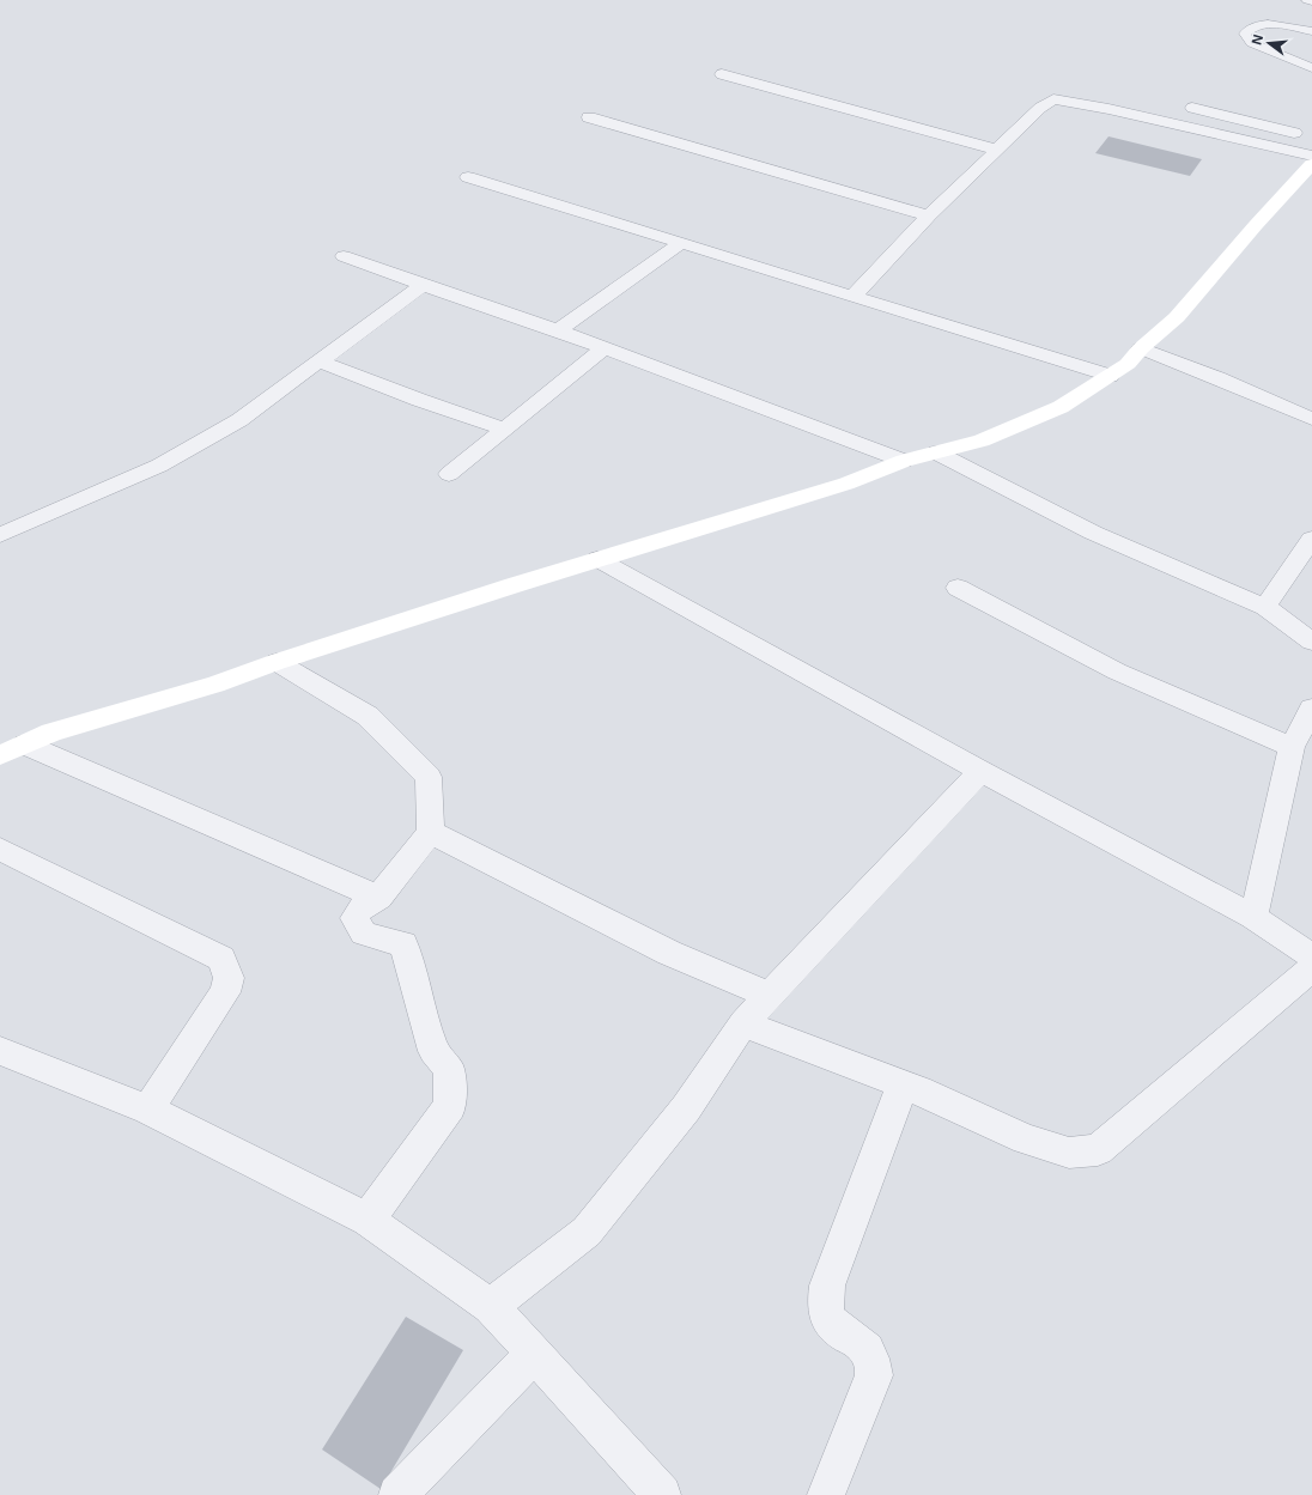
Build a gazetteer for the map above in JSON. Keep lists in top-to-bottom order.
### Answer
{
  "north": "left"
}
